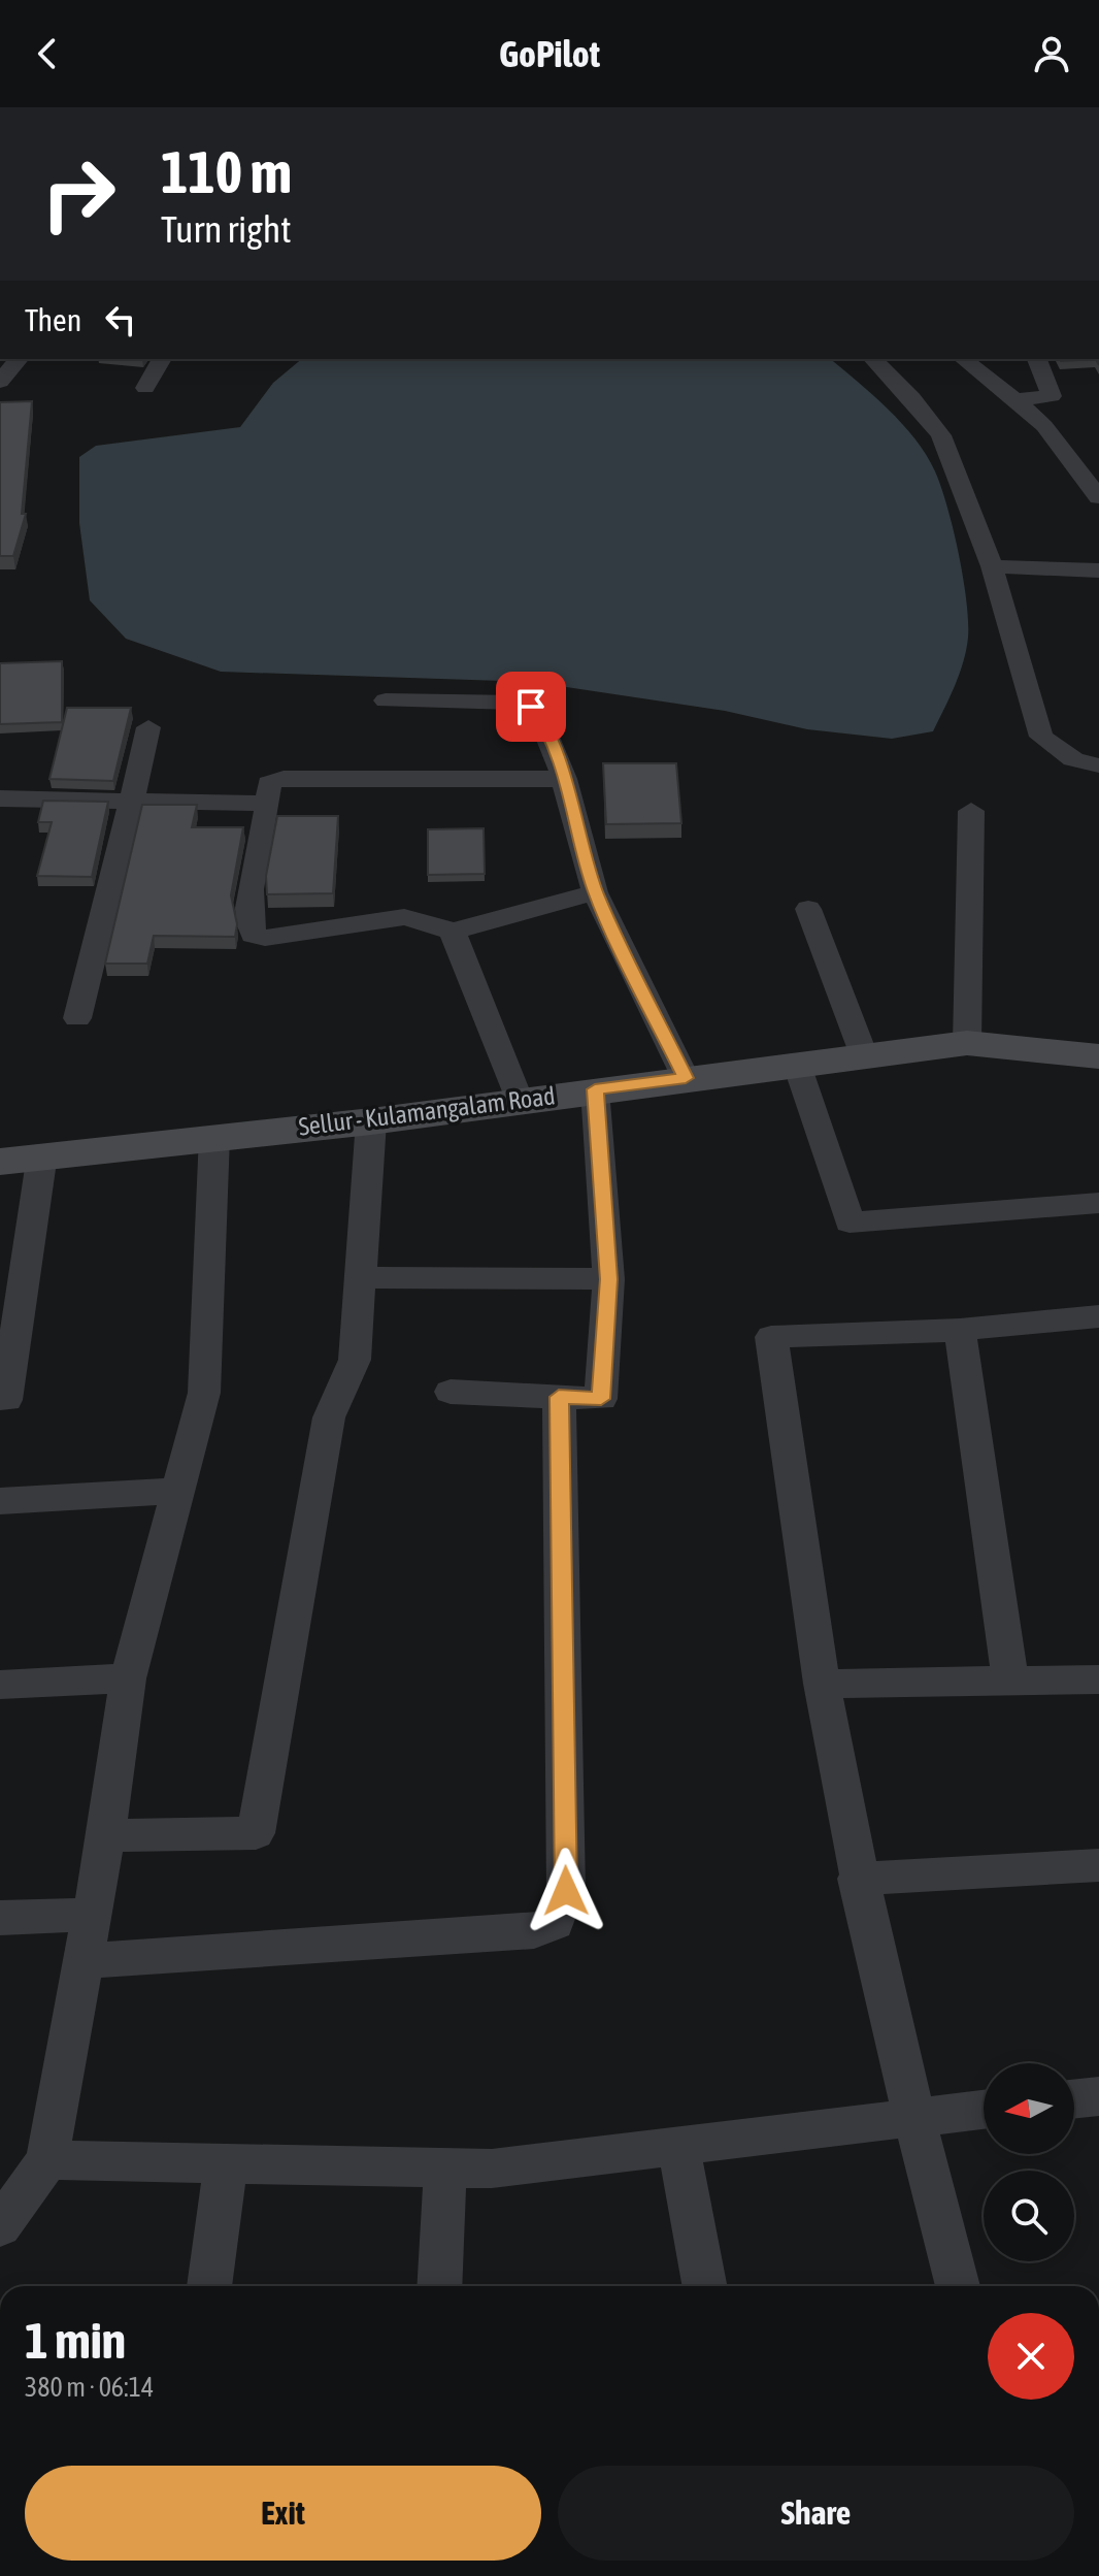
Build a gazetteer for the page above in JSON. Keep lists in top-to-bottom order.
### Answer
{
  "streets": {
    "main road": ["Sellur - Kulamangalam Road"]
  },
  "north": "left",
  "page": {
    "header": "GoPilot",
    "turn": ["110 m", "Turn right"],
    "then": "Then",
    "heading": ["1 min", "380 m · 06:14"],
    "buttons": ["Exit", "Share"]
  }
}
